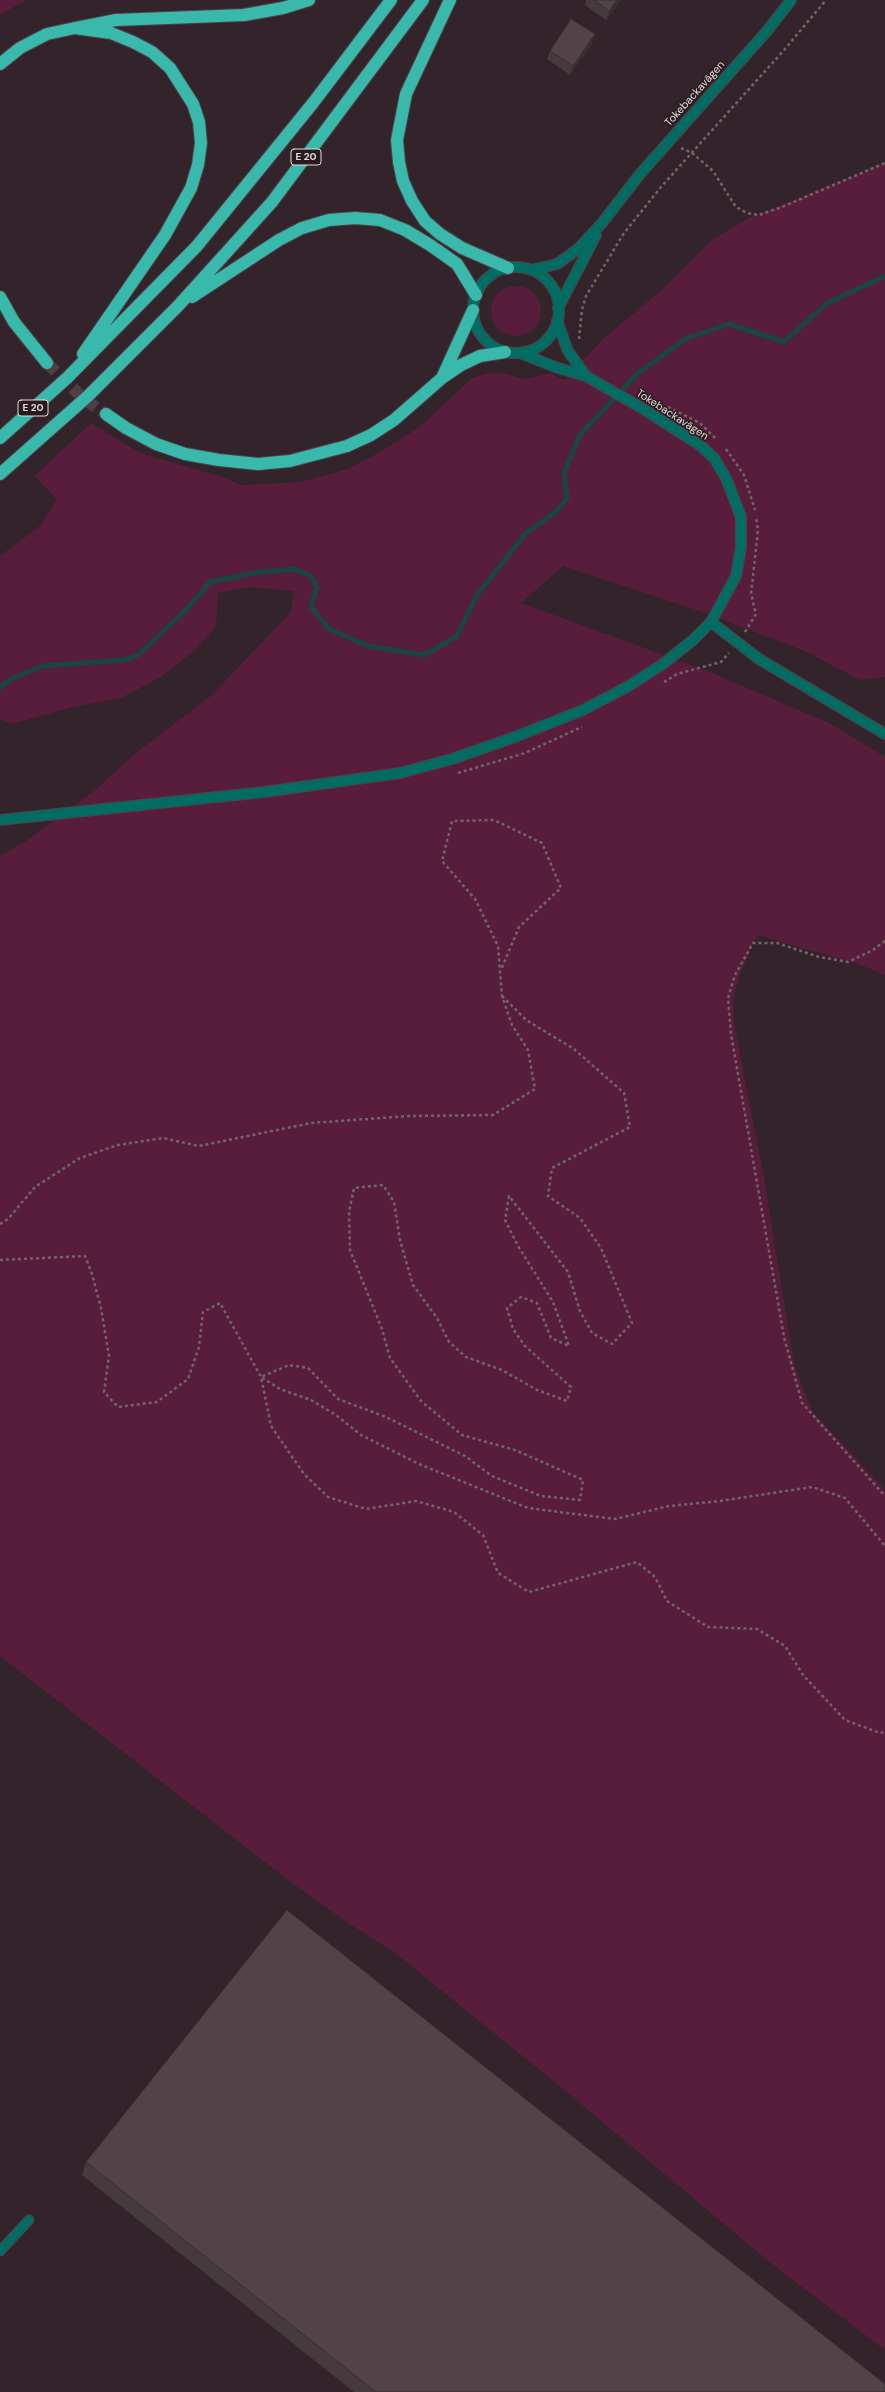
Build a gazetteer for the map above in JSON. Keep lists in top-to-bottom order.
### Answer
{
  "streets": {
    "highway": ["E 20"],
    "street": ["Tokebackavägen"]
  }
}
